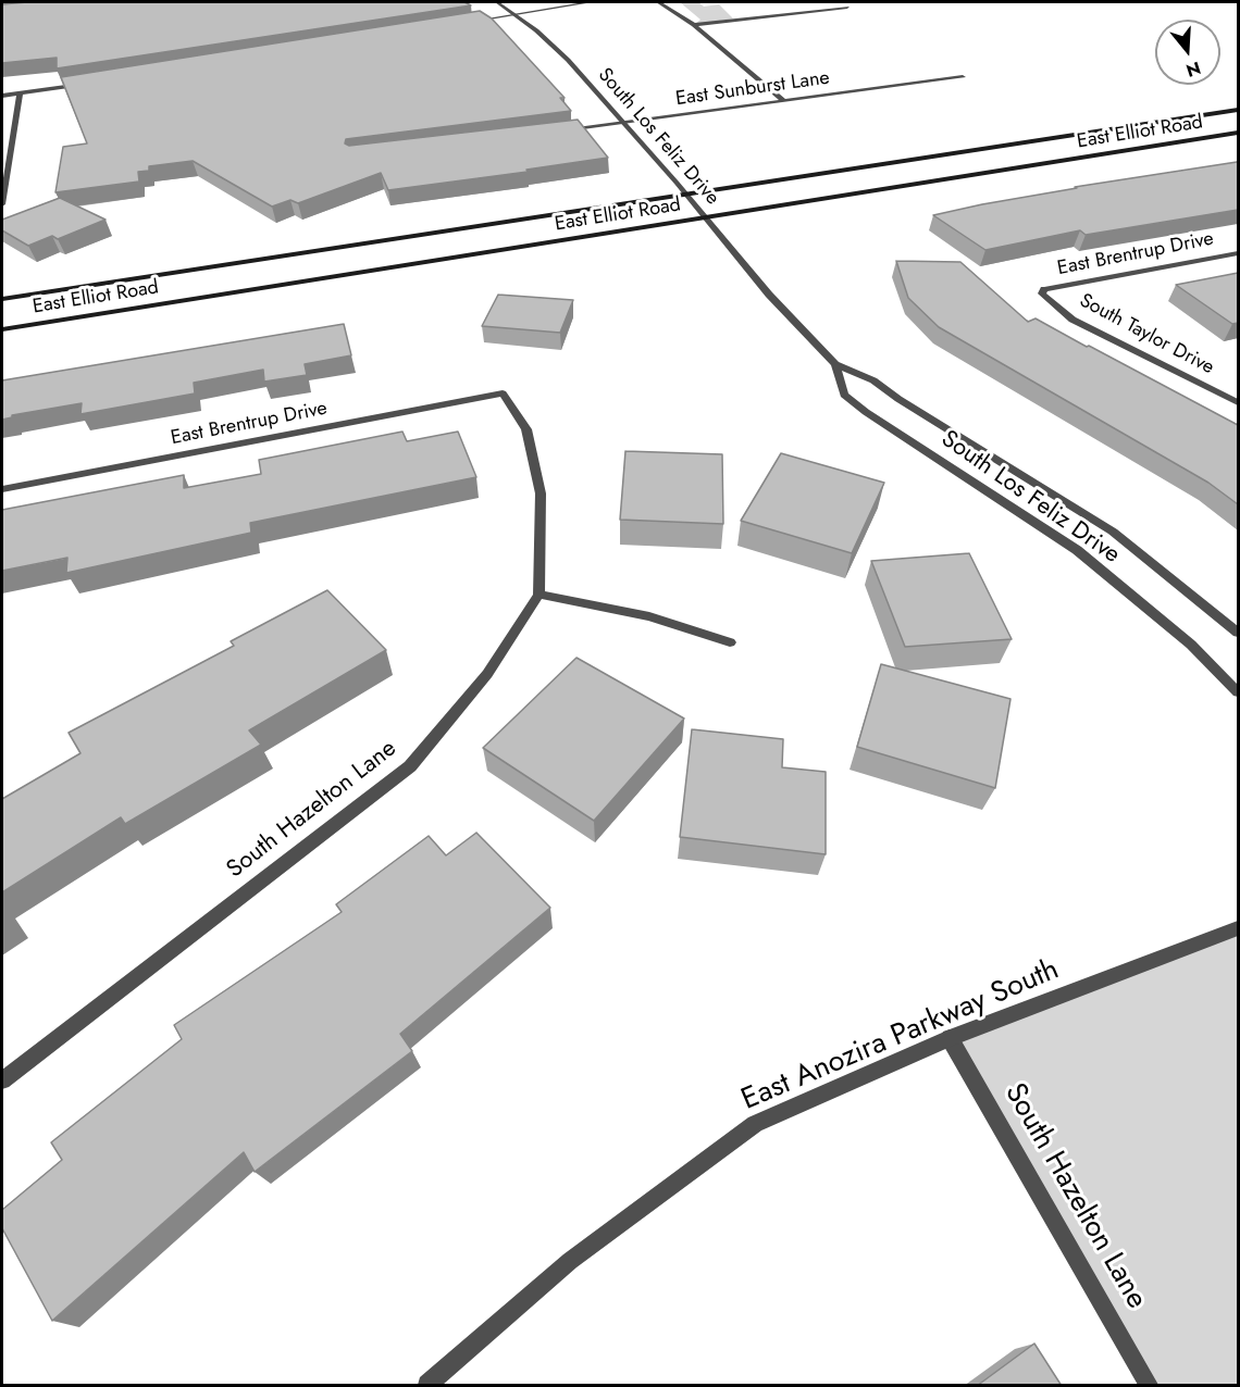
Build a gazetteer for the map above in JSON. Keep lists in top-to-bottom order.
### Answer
{
  "streets": {
    "main road": ["East Elliot Road"],
    "street": [
      "East Sunburst Lane",
      "South Los Feliz Drive",
      "East Brentrup Drive",
      "South Taylor Drive",
      "South Hazelton Lane",
      "East Anozira Parkway South"
    ]
  },
  "crossings": [
    ["East Sunburst Lane", "South Los Feliz Drive"],
    ["East Elliot Road", "South Los Feliz Drive"],
    ["East Brentrup Drive", "South Taylor Drive"],
    ["East Brentrup Drive", "South Hazelton Lane"],
    ["South Hazelton Lane", "East Anozira Parkway South"]
  ],
  "north": "bottom"
}
